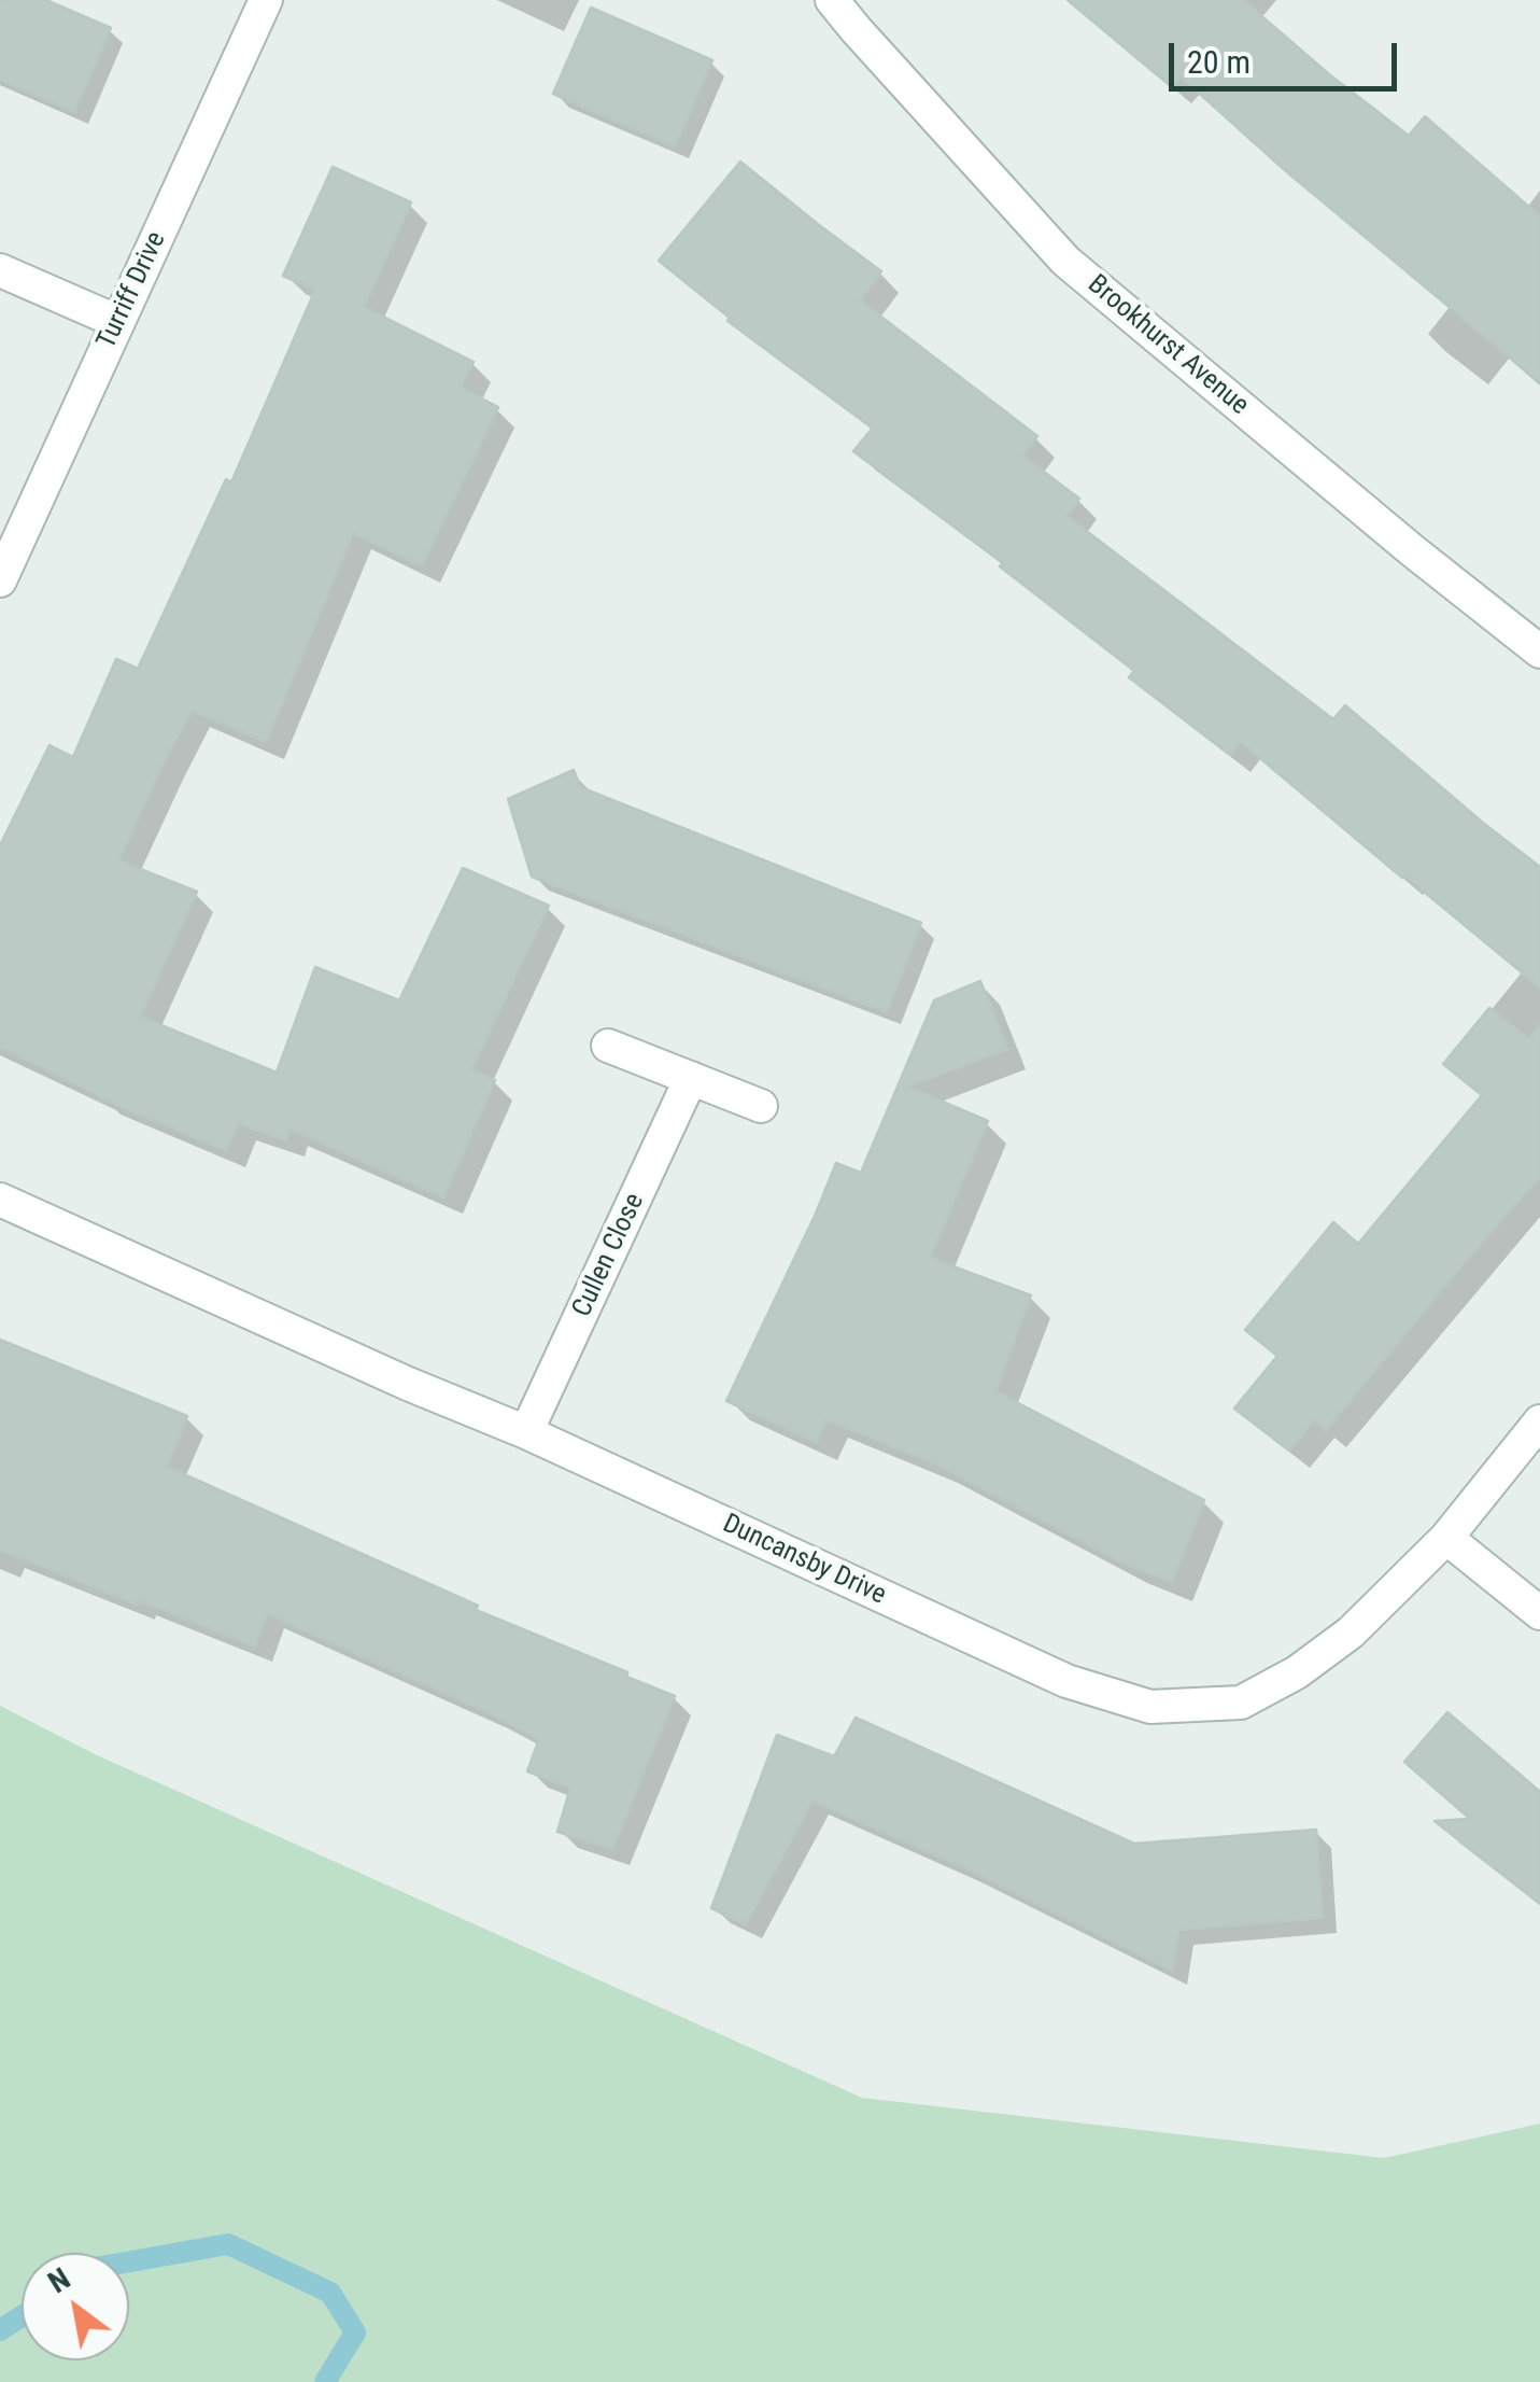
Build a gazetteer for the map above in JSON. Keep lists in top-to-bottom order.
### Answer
{
  "streets": {
    "street": [
      "Turriff Drive",
      "Brookhurst Avenue",
      "Cullen Close",
      "Duncansby Drive"
    ]
  },
  "crossings": [
    ["Cullen Close", "Duncansby Drive"]
  ],
  "scale_bar": "20 m",
  "north": "top left"
}
